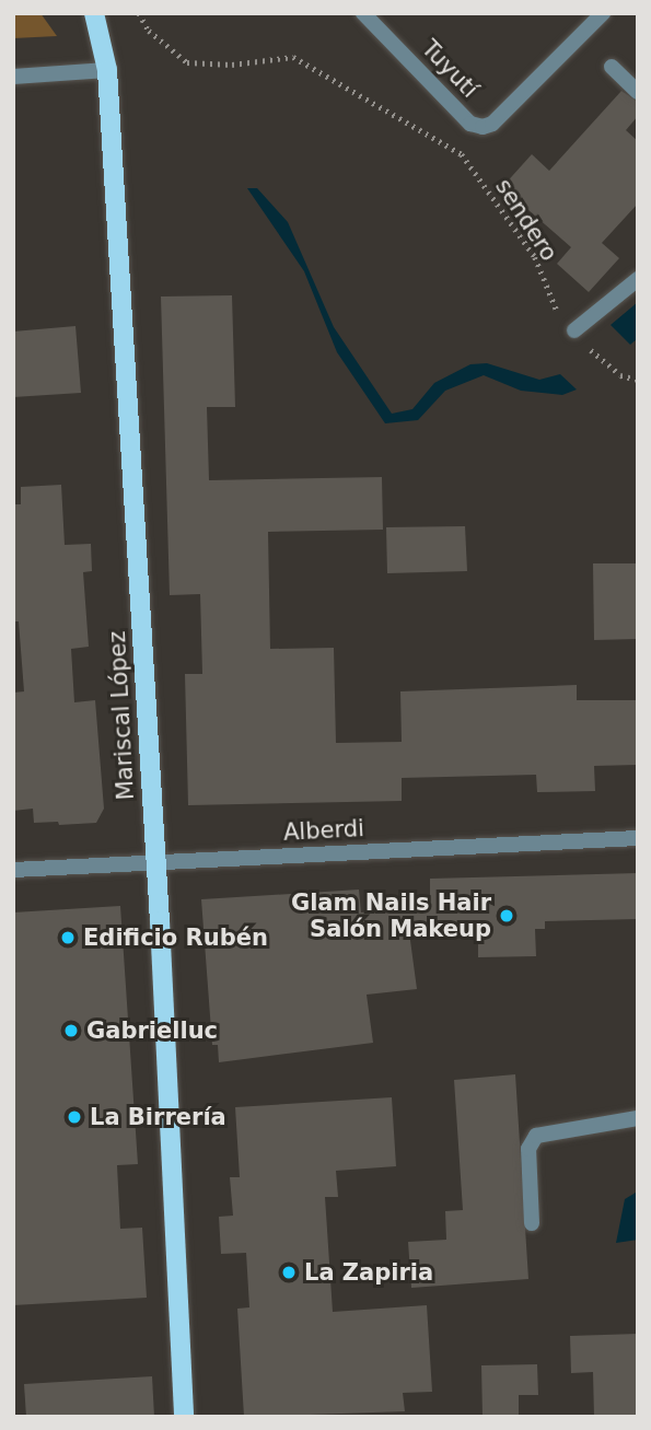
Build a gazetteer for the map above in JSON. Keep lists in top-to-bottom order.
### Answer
{
  "streets": {
    "main road": ["Mariscal López"],
    "street": ["Tuyutí", "Alberdi"],
    "path": ["sendero"]
  },
  "crossings": [
    ["Mariscal López", "Alberdi"]
  ],
  "places": [
    "Glam Nails Hair Salón Makeup",
    "Edificio Rubén",
    "Gabrielluc",
    "La Birrería",
    "La Zapiria"
  ]
}
